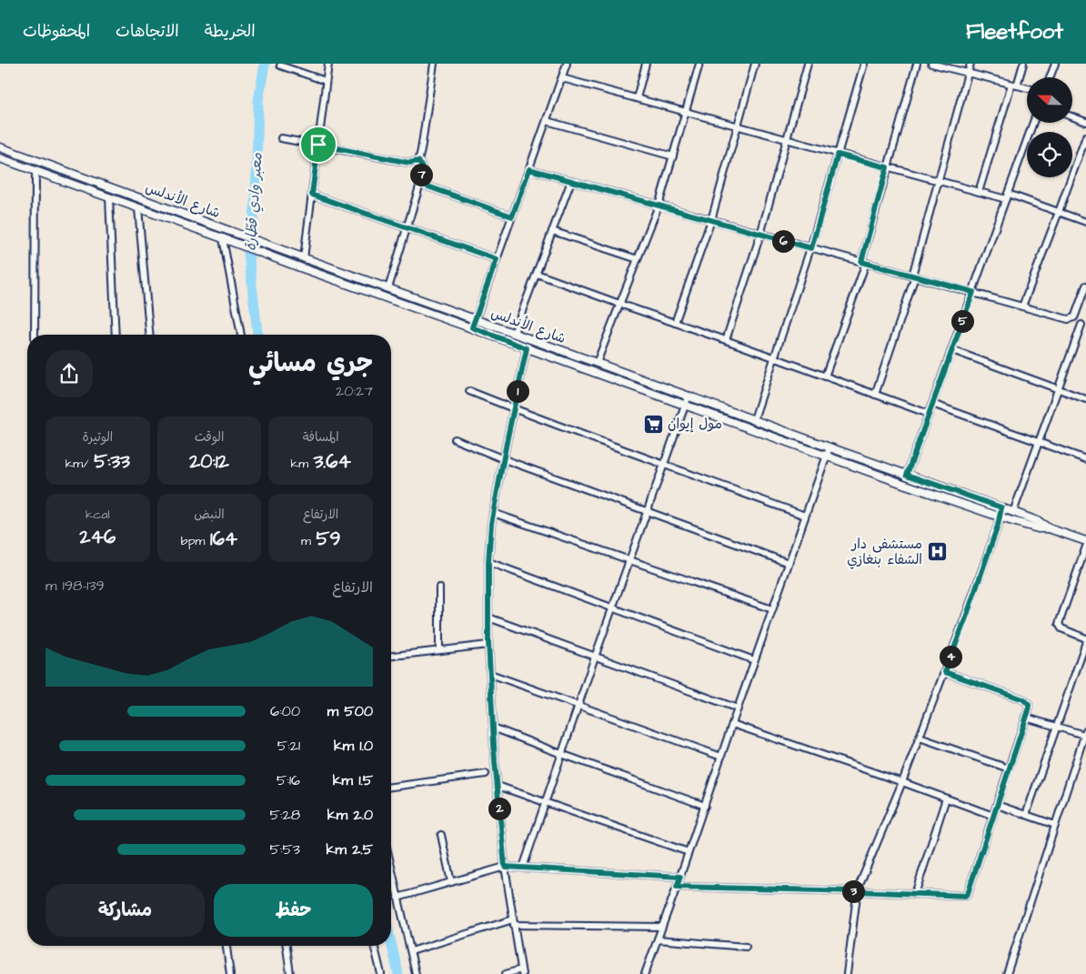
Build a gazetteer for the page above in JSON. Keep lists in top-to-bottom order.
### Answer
{
  "streets": {
    "main road": ["شارع الأندلس"]
  },
  "water": ["معبر وادي قطّارة"],
  "places": {
    "supermarket": ["مول إيوان"],
    "hospital": ["مستشفى دار الشفاء بنغازي"]
  },
  "north": "left",
  "page": {
    "header": "Fleetfoot",
    "nav": ["الخريطة", "الاتجاهات", "المحفوظات"],
    "pins": [
      "7",
      "6",
      "5",
      "1",
      "4",
      "2",
      "3"
    ],
    "heading": ["جري مسائي", "20:27"],
    "stats": [
      ["المسافة", "3.64 km"],
      ["الوقت", "20:12"],
      ["الوتيرة", "5:33 /km"],
      ["الارتفاع", "59 m"],
      ["النبض", "164 bpm"],
      ["kcal", "246"]
    ],
    "chart": ["الارتفاع", "139–198 m"],
    "list": [
      {
        "name": "500 m",
        "note": "6:00"
      },
      {
        "name": "1.0 km",
        "note": "5:21"
      },
      {
        "name": "1.5 km",
        "note": "5:16"
      },
      {
        "name": "2.0 km",
        "note": "5:28"
      },
      {
        "name": "2.5 km",
        "note": "5:53"
      }
    ],
    "buttons": ["حفظ", "مشاركة"]
  }
}
